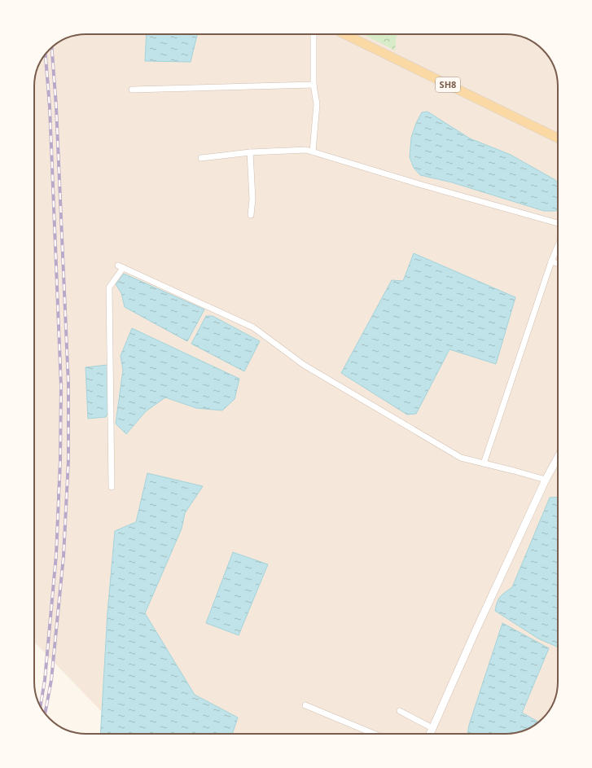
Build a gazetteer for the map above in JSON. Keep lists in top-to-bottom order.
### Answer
{
  "streets": {
    "main road": ["SH8"]
  }
}
